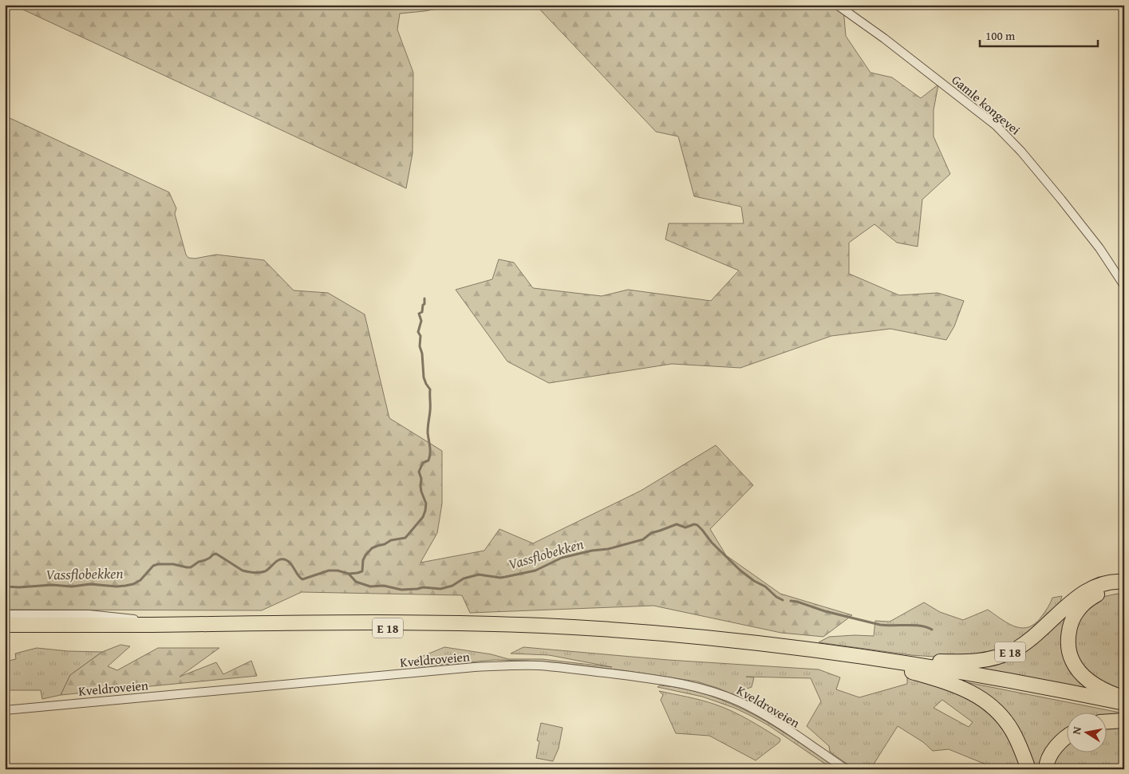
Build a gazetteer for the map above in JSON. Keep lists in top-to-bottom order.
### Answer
{
  "streets": {
    "highway": ["E 18"],
    "street": ["Gamle kongevei", "Kveldroveien"]
  },
  "water": ["Vassflobekken"],
  "scale_bar": "100 m",
  "north": "left"
}
